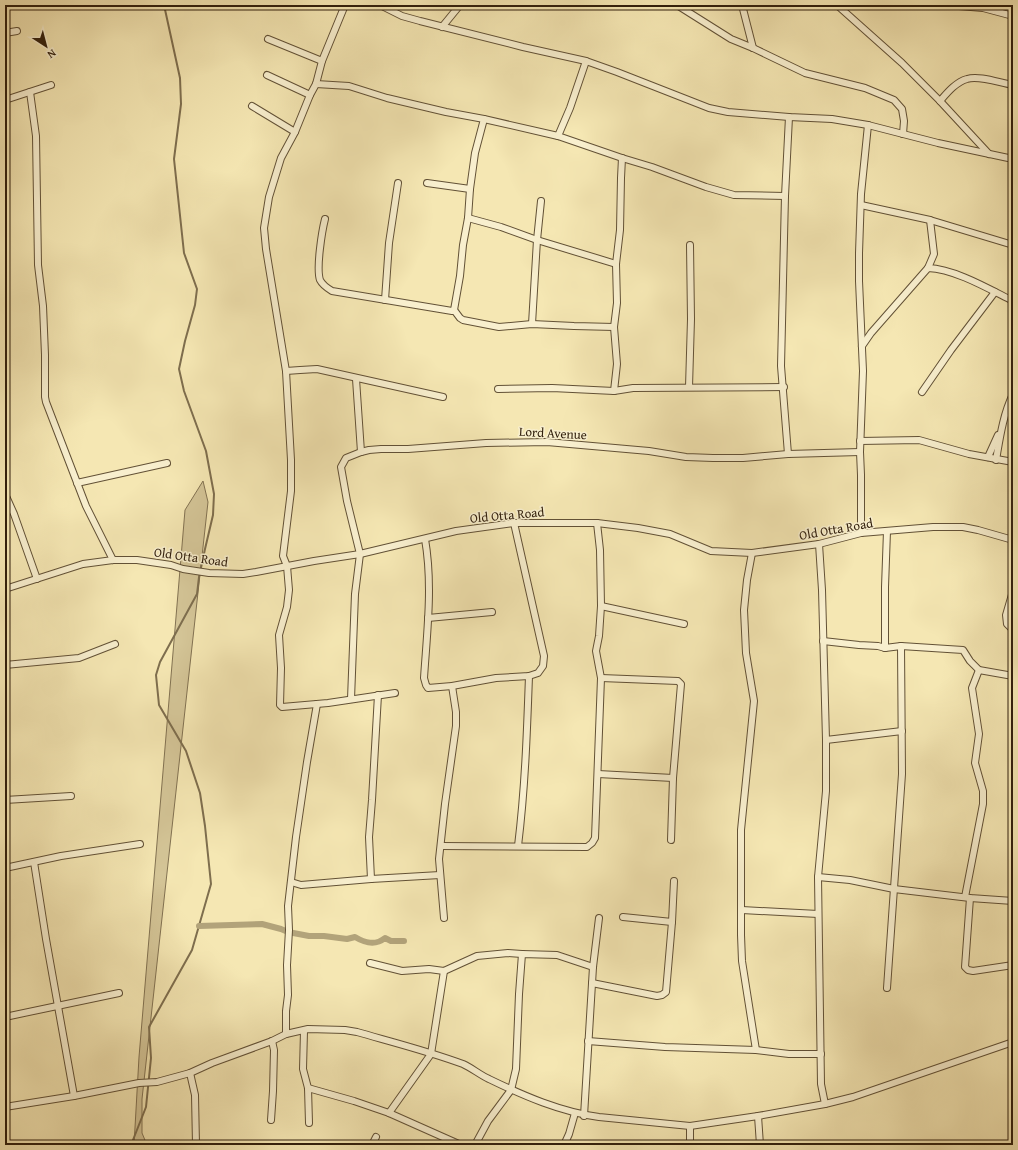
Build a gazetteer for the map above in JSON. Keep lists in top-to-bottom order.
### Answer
{
  "streets": {
    "street": ["Lord Avenue", "Old Otta Road"]
  },
  "crossings": [
    ["Lord Avenue", "Old Otta Road"]
  ],
  "north": "bottom right"
}
